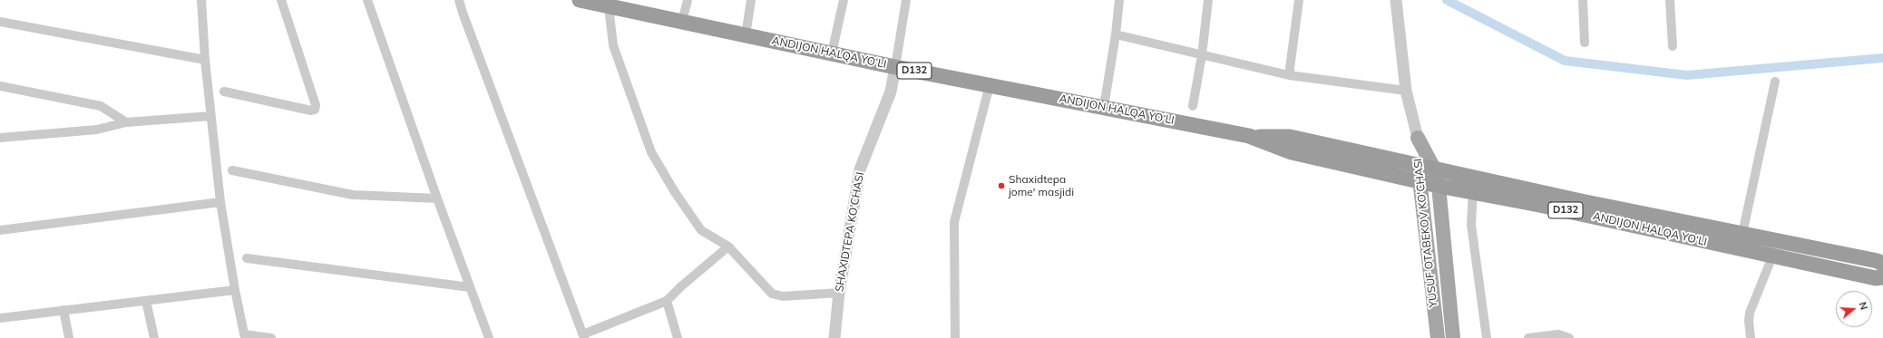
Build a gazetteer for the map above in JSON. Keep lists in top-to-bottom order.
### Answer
{
  "streets": {
    "highway": ["ANDIJON HALQA YO‘LI", "D132"],
    "main road": ["YUSUF OTABEKOV KO'CHASI"],
    "street": ["SHAXIDTEPA KO'CHASI"]
  },
  "crossings": [
    ["ANDIJON HALQA YO‘LI", "SHAXIDTEPA KO'CHASI"],
    ["ANDIJON HALQA YO‘LI", "YUSUF OTABEKOV KO'CHASI"]
  ],
  "places": ["Shaxidtepa jome' masjidi"],
  "north": "right"
}
